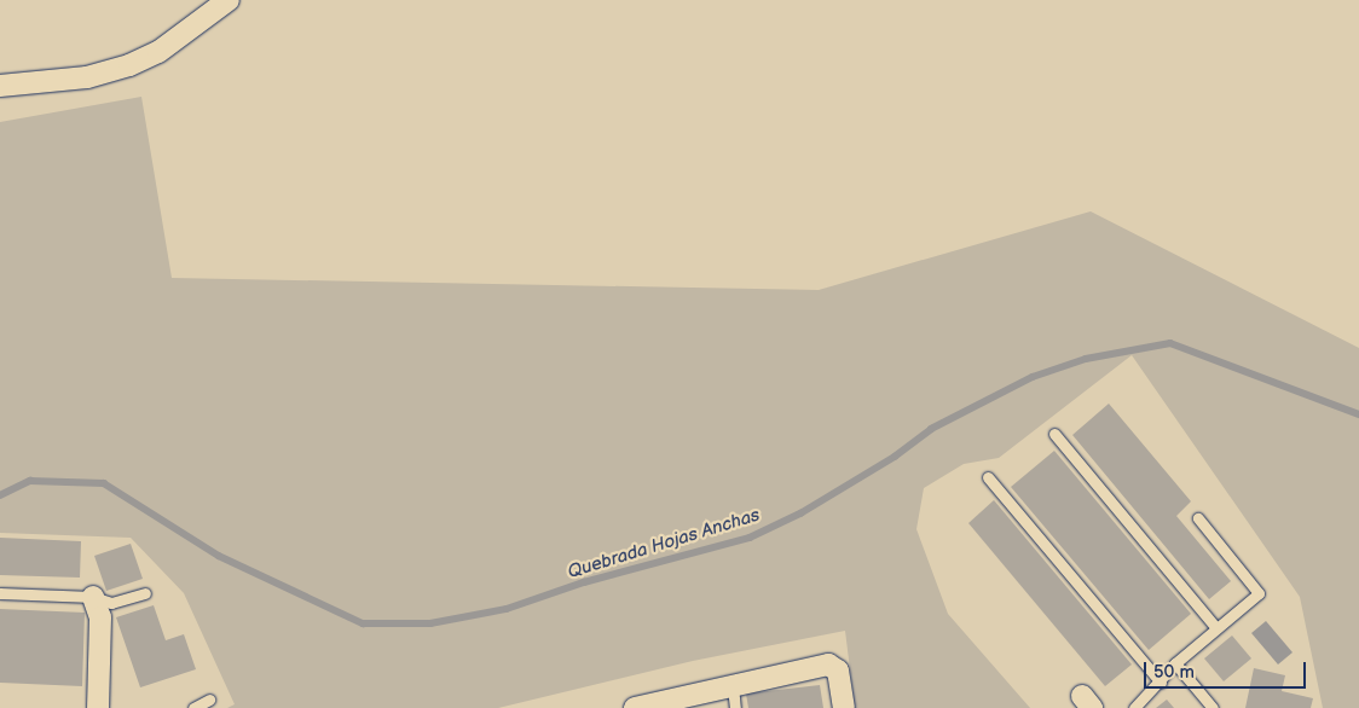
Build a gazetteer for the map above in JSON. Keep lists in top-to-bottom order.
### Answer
{
  "water": ["Quebrada Hojas Anchas"],
  "scale_bar": "50 m"
}
